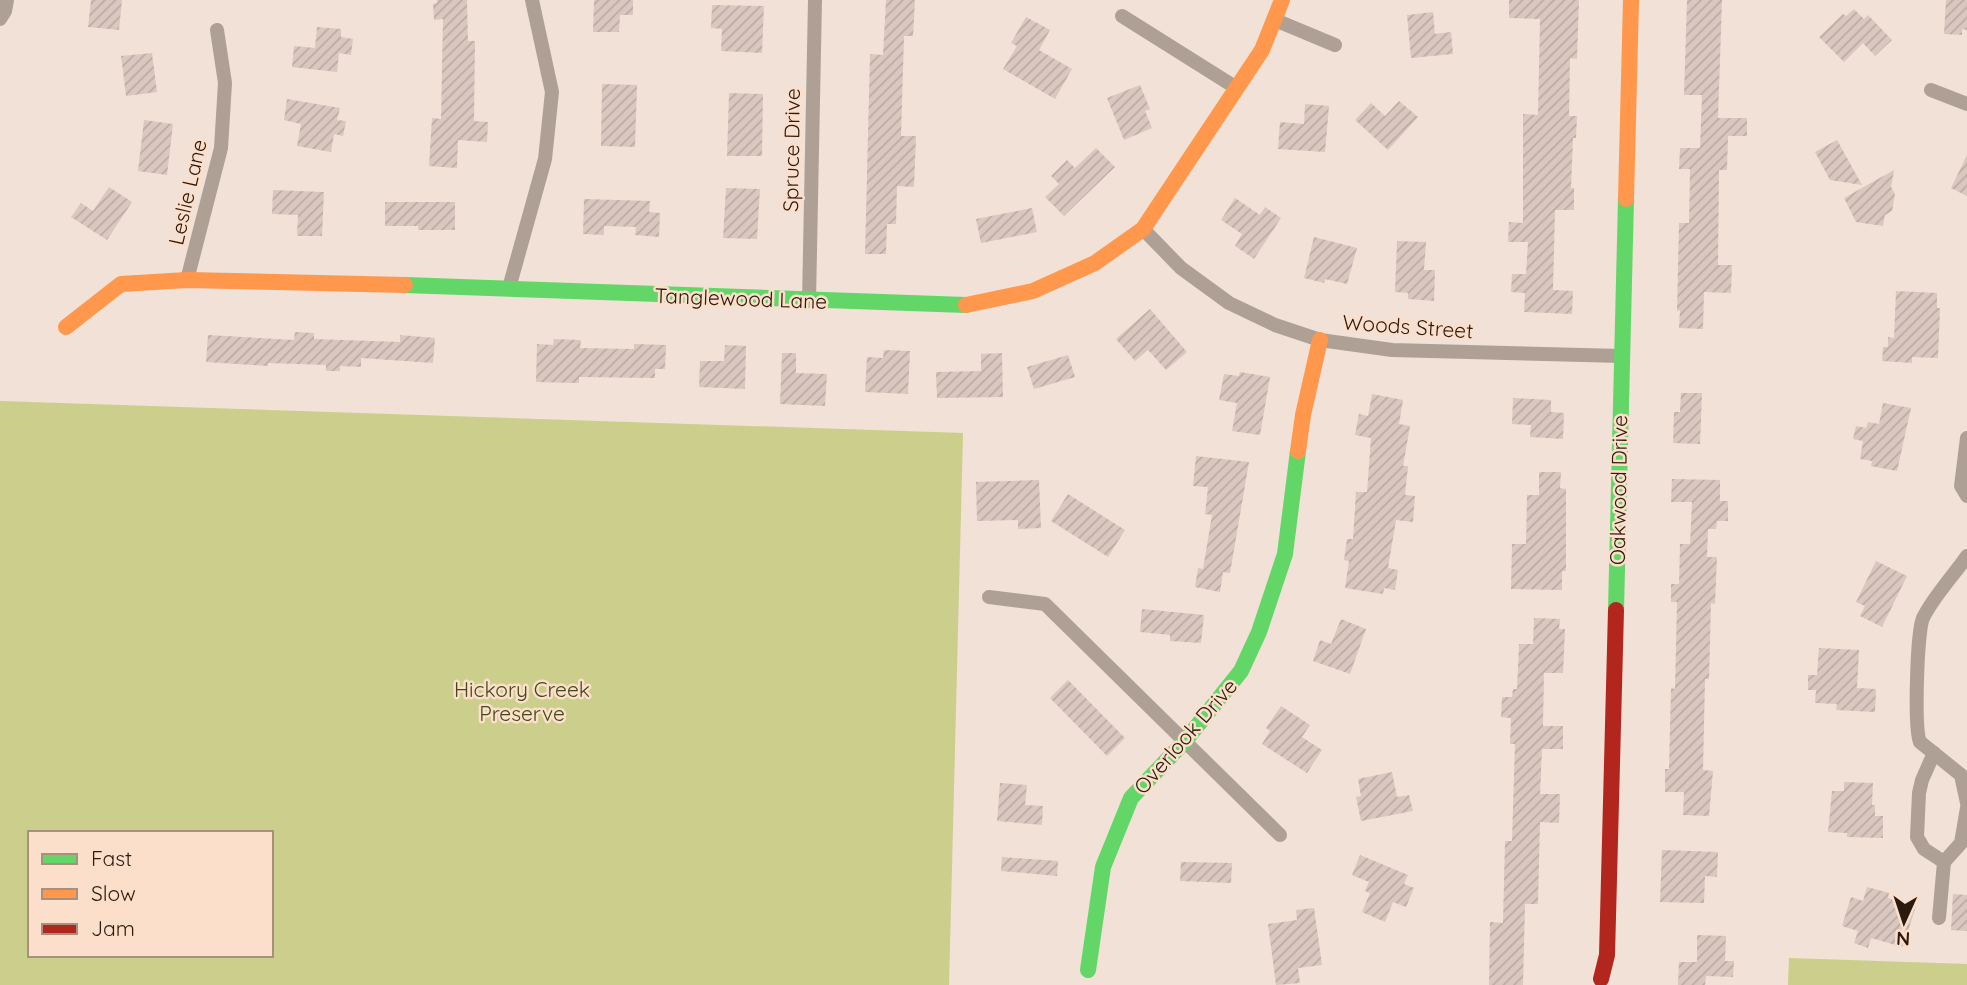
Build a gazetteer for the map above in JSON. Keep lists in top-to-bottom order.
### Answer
{
  "streets": {
    "street": [
      "Spruce Drive",
      "Leslie Lane",
      "Tanglewood Lane",
      "Woods Street",
      "Oakwood Drive",
      "Overlook Drive"
    ]
  },
  "crossings": [
    ["Spruce Drive", "Tanglewood Lane"],
    ["Leslie Lane", "Tanglewood Lane"],
    ["Tanglewood Lane", "Woods Street"],
    ["Woods Street", "Oakwood Drive"],
    ["Woods Street", "Overlook Drive"]
  ],
  "parks": ["Hickory Creek Preserve"],
  "legend": ["Fast", "Slow", "Jam"],
  "north": "bottom"
}
